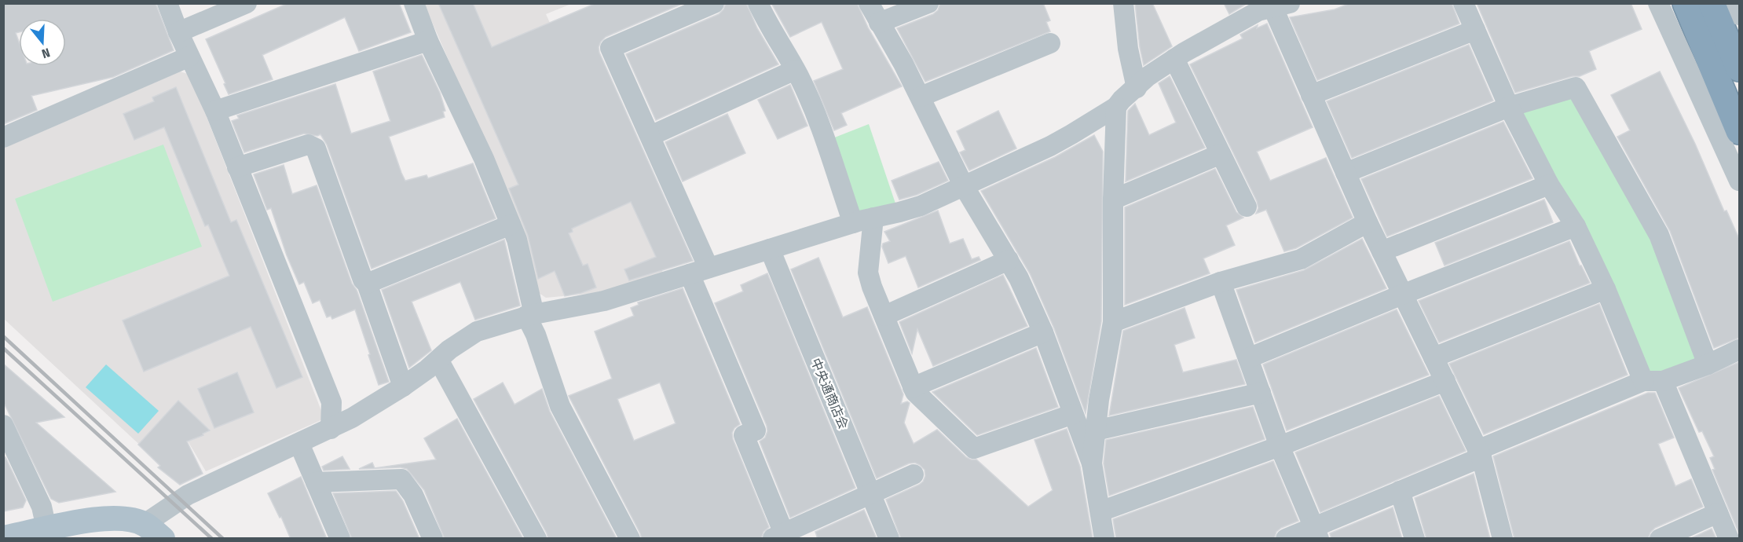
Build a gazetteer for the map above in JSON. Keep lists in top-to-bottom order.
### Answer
{
  "streets": {
    "street": ["中央通商店会"]
  },
  "north": "bottom"
}
